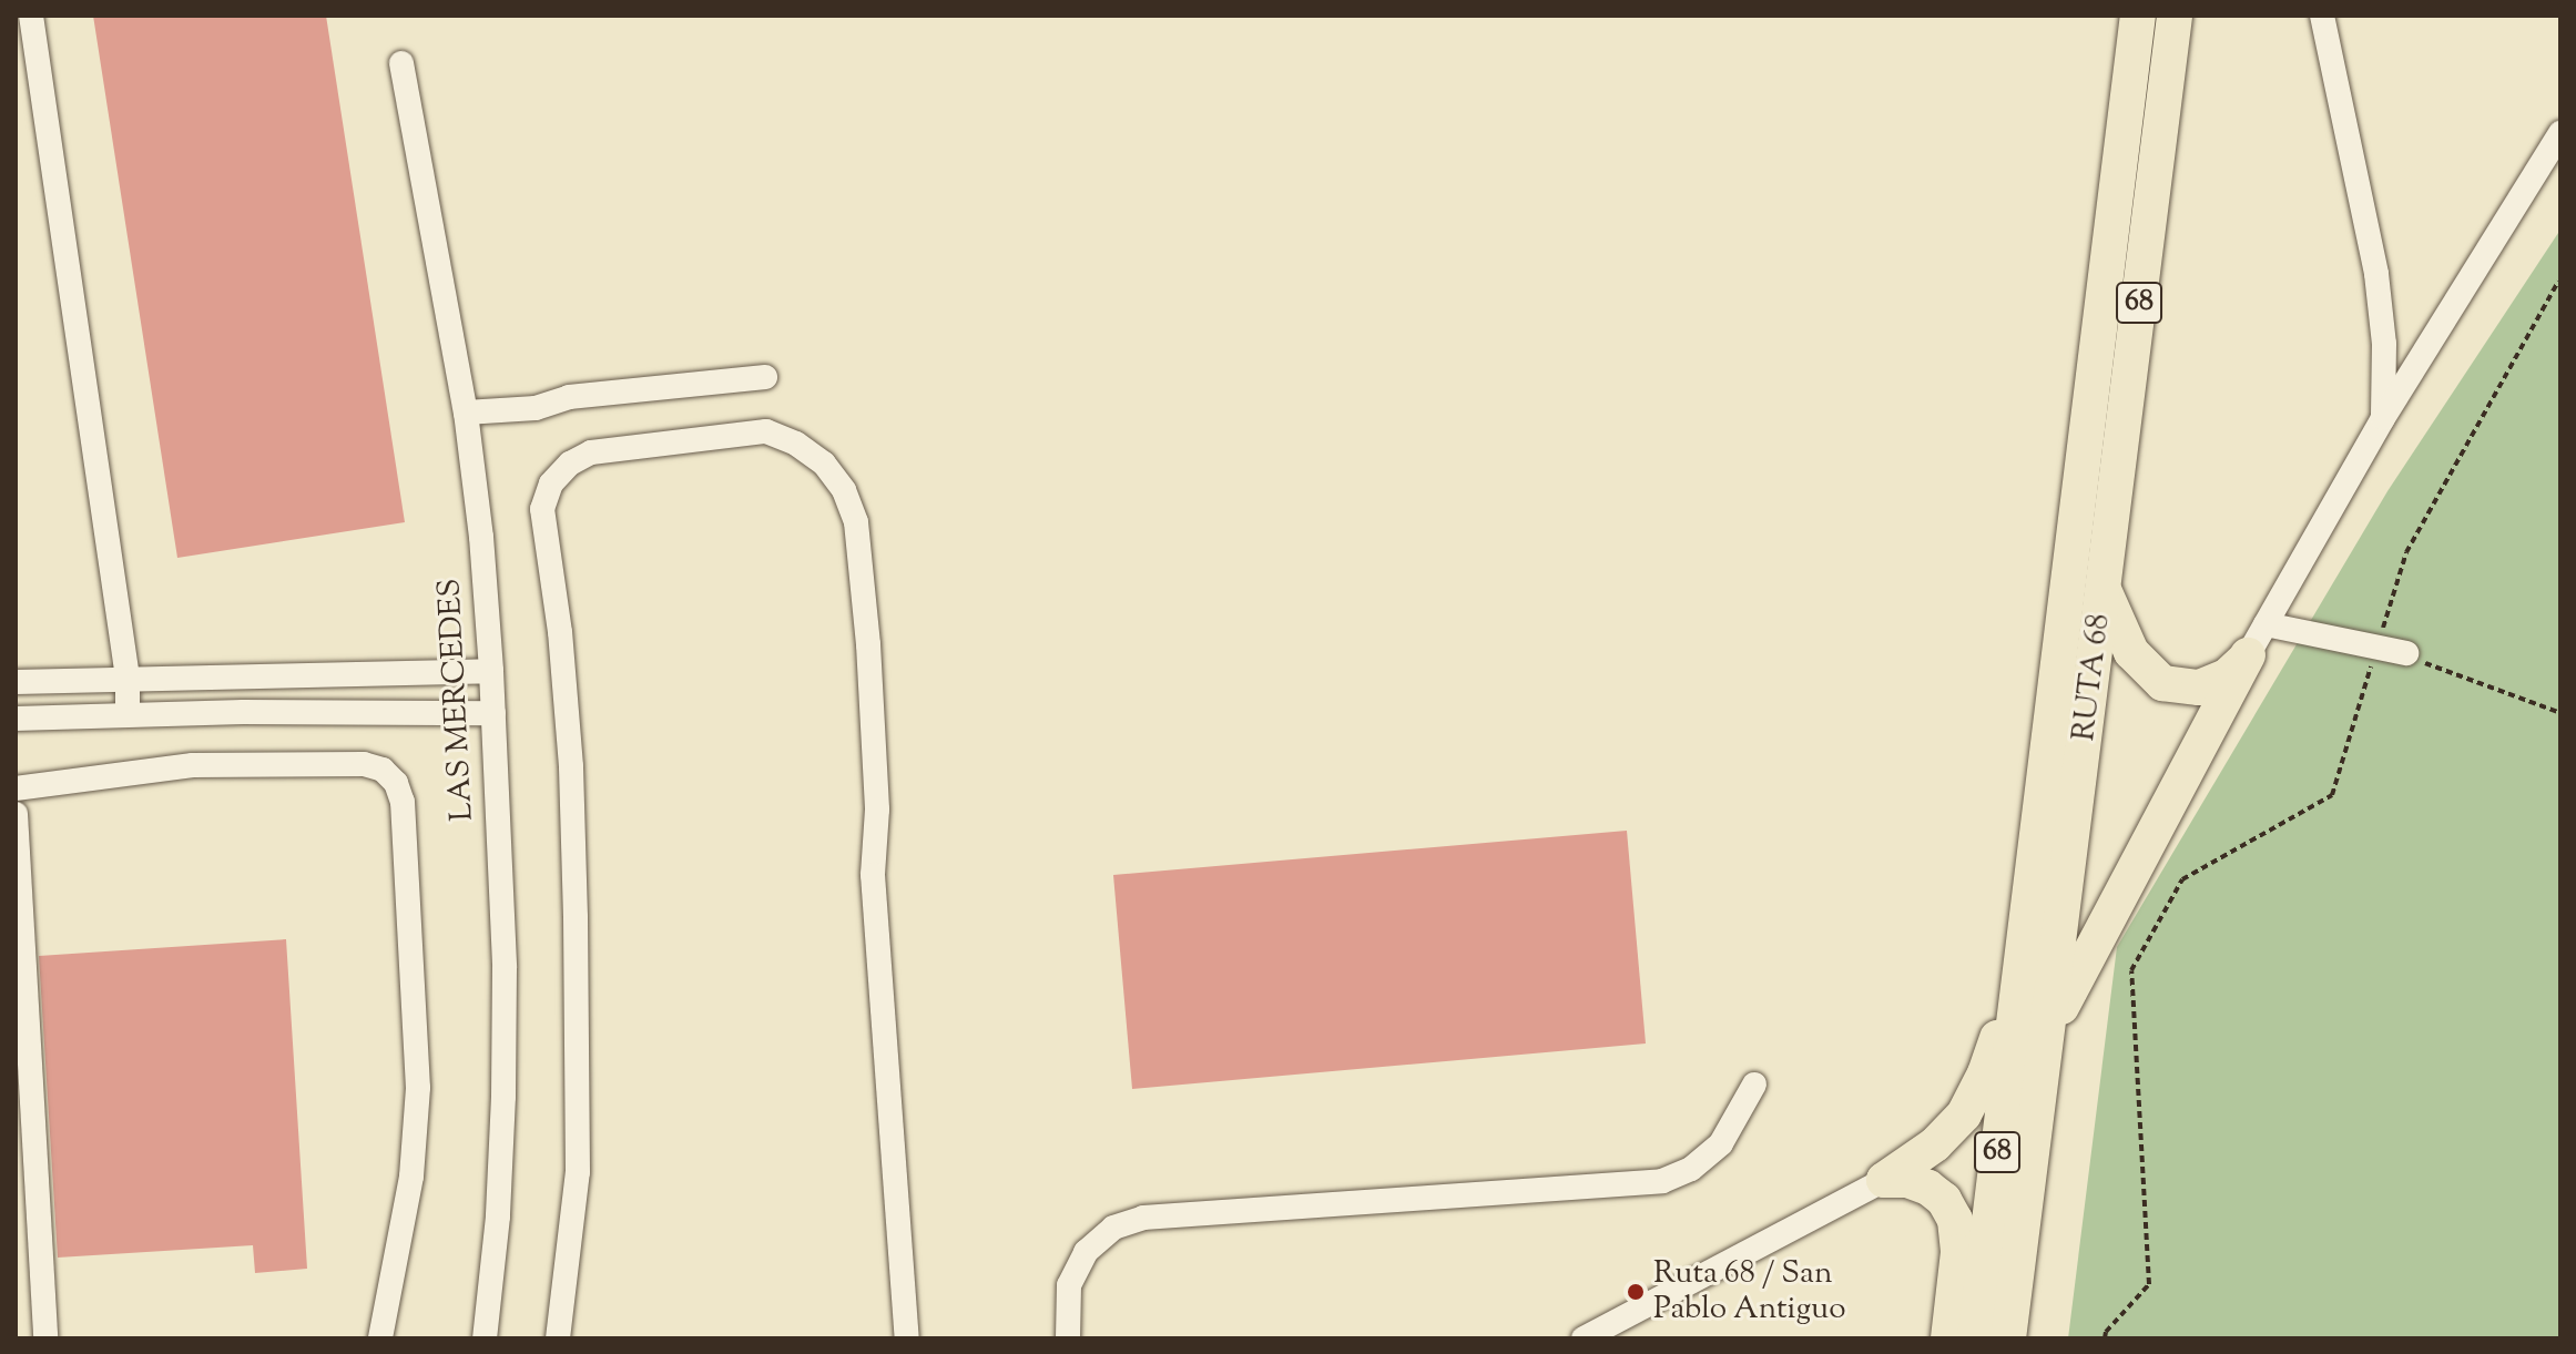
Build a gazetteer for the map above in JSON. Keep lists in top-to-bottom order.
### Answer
{
  "streets": {
    "highway": ["68", "RUTA 68"],
    "street": ["LAS MERCEDES"]
  },
  "places": ["Ruta 68 / San Pablo Antiguo"]
}
